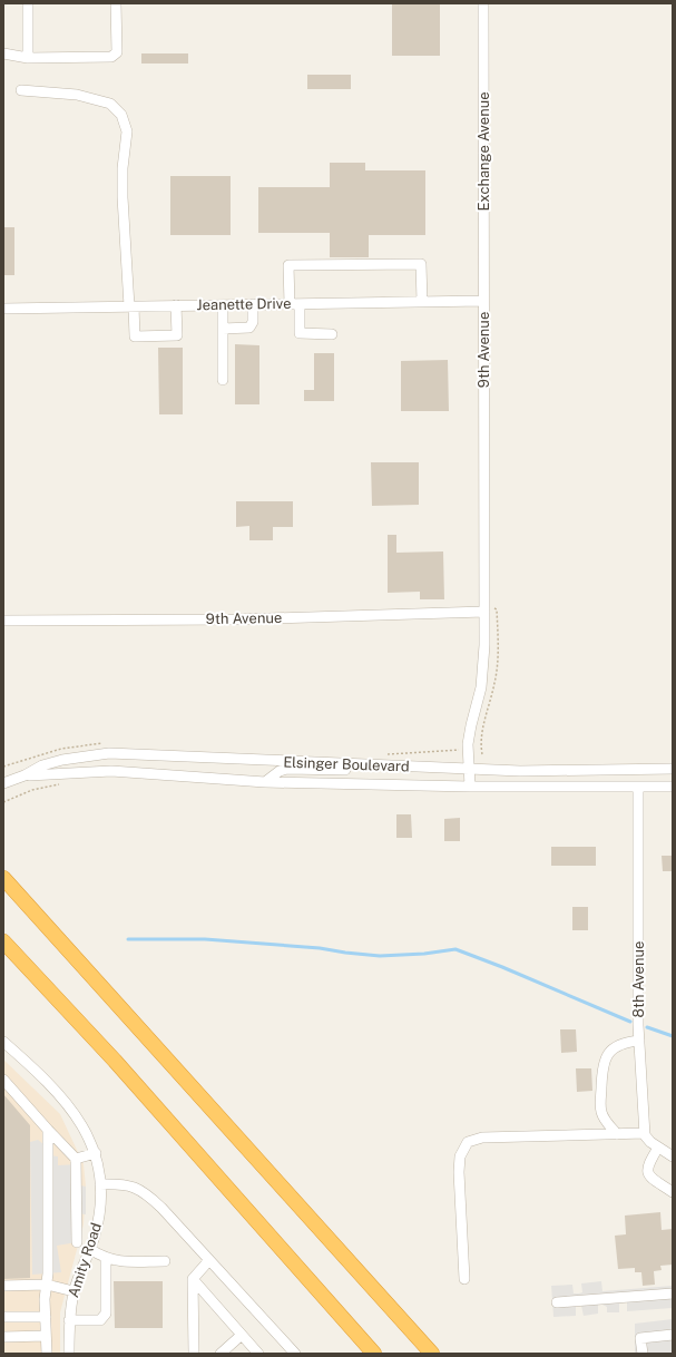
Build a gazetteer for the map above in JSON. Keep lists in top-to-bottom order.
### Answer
{
  "streets": {
    "street": [
      "Exchange Avenue",
      "Jeanette Drive",
      "9th Avenue",
      "Elsinger Boulevard",
      "8th Avenue",
      "Amity Road"
    ]
  },
  "crossings": [
    ["Exchange Avenue", "Jeanette Drive"],
    ["Exchange Avenue", "9th Avenue"],
    ["Jeanette Drive", "9th Avenue"],
    ["9th Avenue", "Elsinger Boulevard"],
    ["Elsinger Boulevard", "8th Avenue"]
  ]
}
